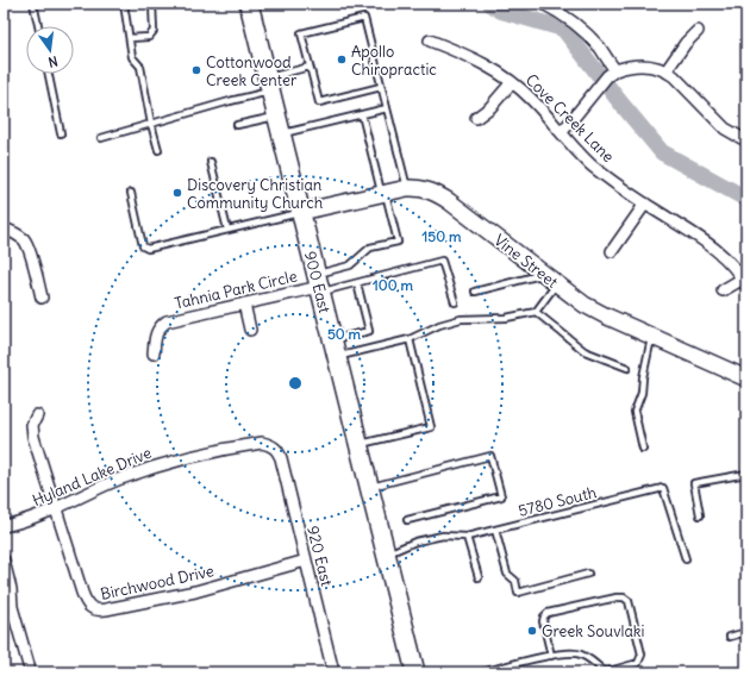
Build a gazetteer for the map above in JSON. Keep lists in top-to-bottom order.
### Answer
{
  "streets": {
    "main road": ["900 East"],
    "street": [
      "Cove Creek Lane",
      "Vine Street",
      "Tahnia Park Circle",
      "Hyland Lake Drive",
      "920 East",
      "Birchwood Drive"
    ],
    "lane": ["5780 South"]
  },
  "crossings": [
    ["Vine Street", "900 East"],
    ["900 East", "Tahnia Park Circle"],
    ["900 East", "5780 South"],
    ["Hyland Lake Drive", "920 East"],
    ["Hyland Lake Drive", "Birchwood Drive"],
    ["920 East", "Birchwood Drive"]
  ],
  "places": [
    "Apollo Chiropractic",
    "Cottonwood Creek Center",
    "Discovery Christian Community Church",
    "Greek Souvlaki"
  ],
  "north": "bottom",
  "rings": ["150 m", "100 m", "50 m"]
}
